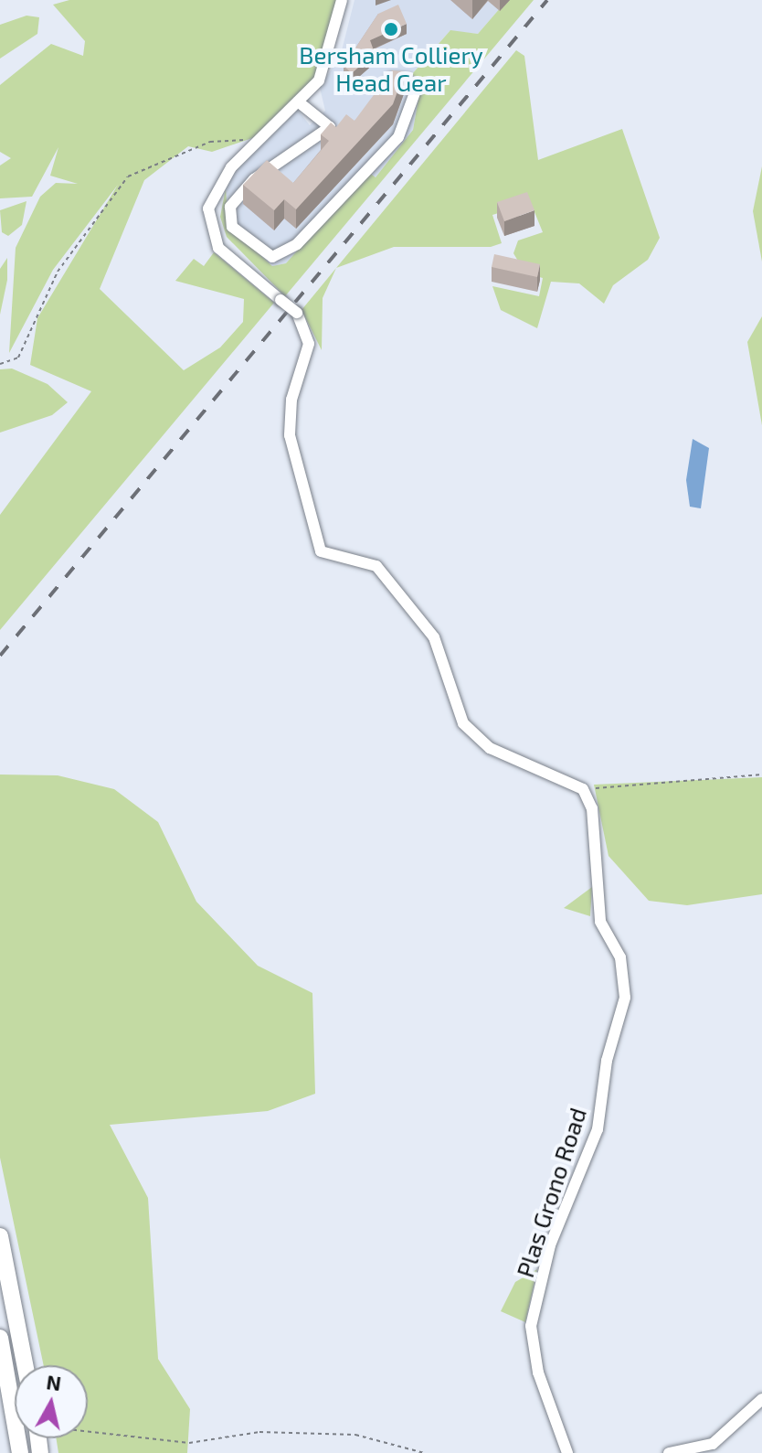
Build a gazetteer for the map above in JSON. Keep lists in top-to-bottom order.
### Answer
{
  "streets": {
    "street": ["Plas Grono Road"]
  },
  "places": ["Bersham Colliery Head Gear"],
  "north": "top"
}
